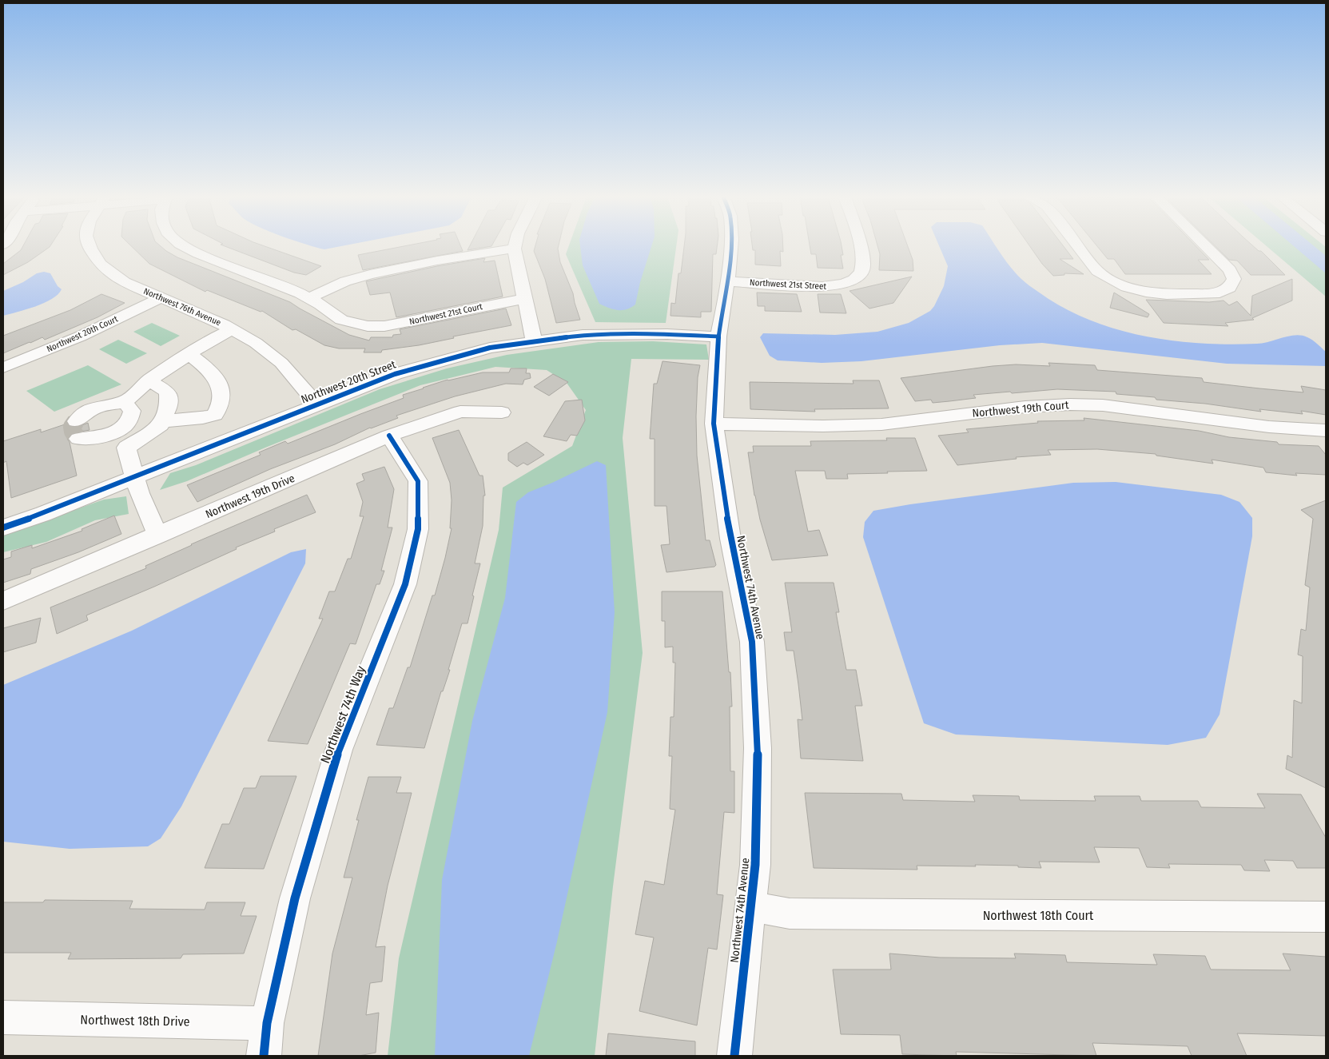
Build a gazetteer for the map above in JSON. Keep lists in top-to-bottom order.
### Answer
{
  "streets": {
    "street": [
      "Northwest 21st Street",
      "Northwest 76th Avenue",
      "Northwest 21st Court",
      "Northwest 20th Court",
      "Northwest 20th Street",
      "Northwest 19th Court",
      "Northwest 19th Drive",
      "Northwest 74th Avenue",
      "Northwest 74th Way",
      "Northwest 18th Court",
      "Northwest 18th Drive"
    ]
  },
  "crossings": [
    ["Northwest 21st Street", "Northwest 74th Avenue"],
    ["Northwest 76th Avenue", "Northwest 20th Court"],
    ["Northwest 76th Avenue", "Northwest 20th Street"],
    ["Northwest 20th Street", "Northwest 74th Avenue"],
    ["Northwest 19th Court", "Northwest 74th Avenue"],
    ["Northwest 19th Drive", "Northwest 74th Way"],
    ["Northwest 74th Avenue", "Northwest 18th Court"],
    ["Northwest 74th Way", "Northwest 18th Drive"]
  ]
}
